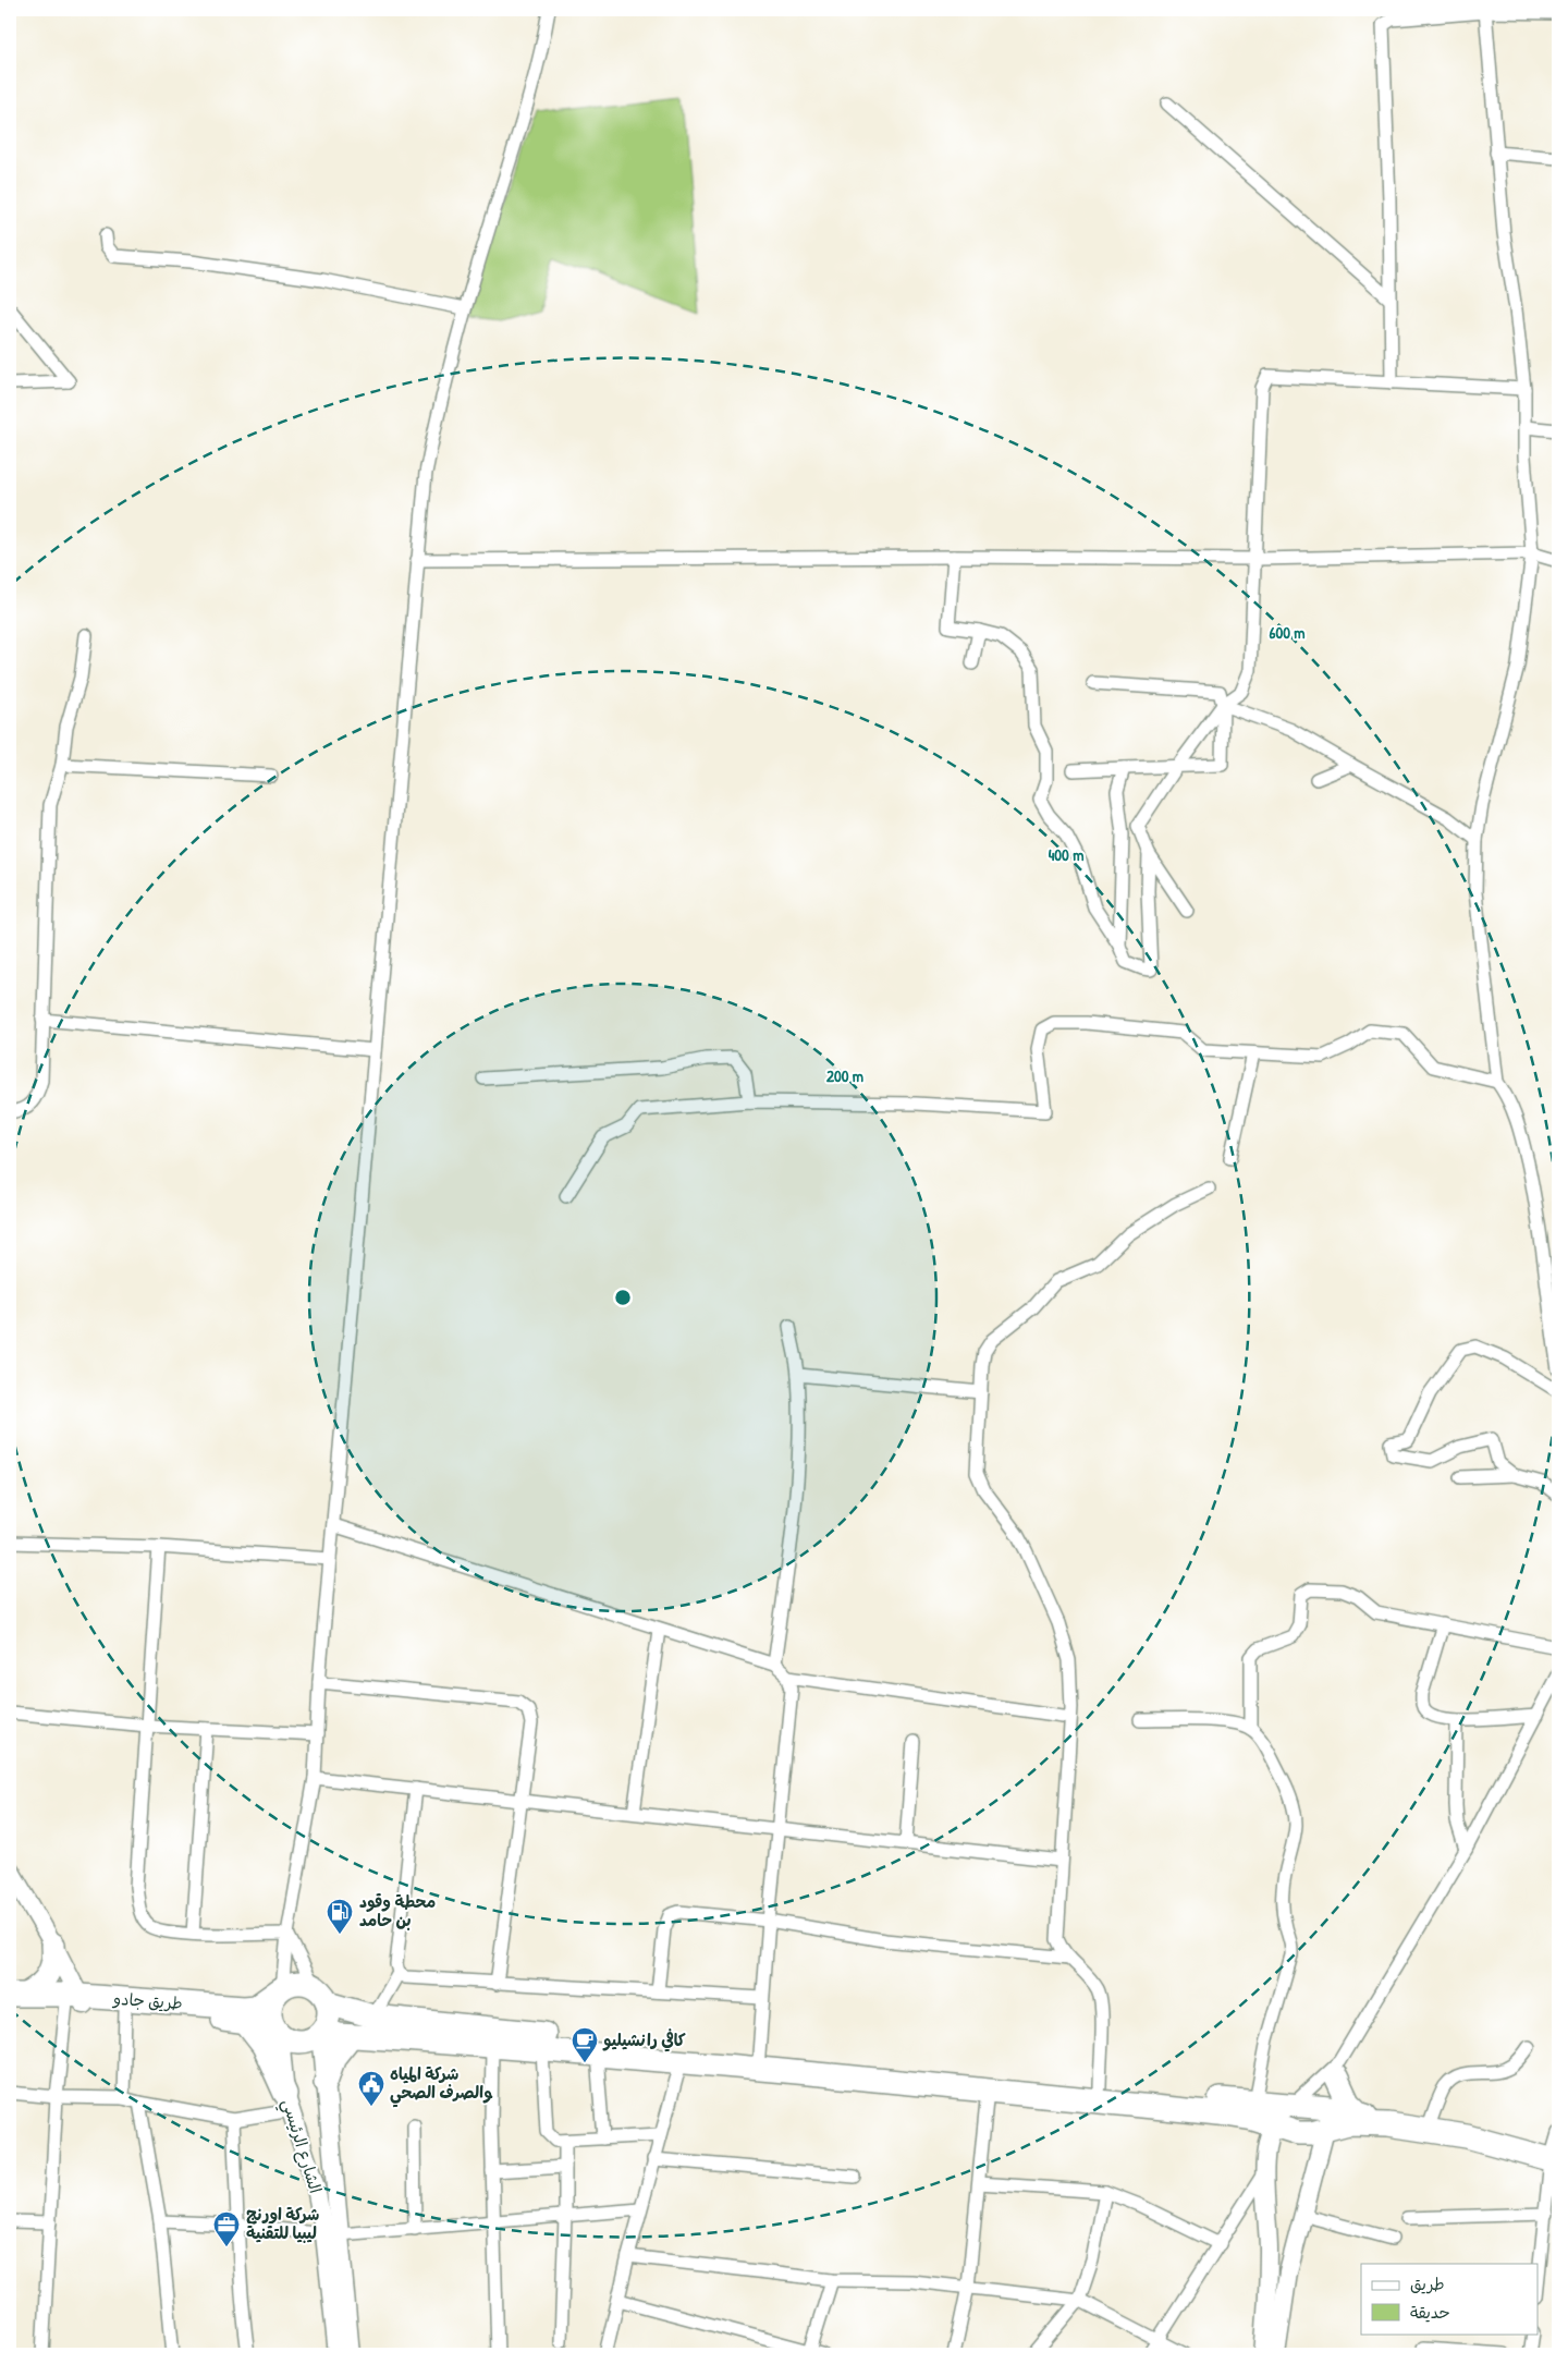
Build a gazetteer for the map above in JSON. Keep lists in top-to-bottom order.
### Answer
{
  "streets": {
    "highway": ["طريق جادو"],
    "street": ["الشارع الرئيسي"]
  },
  "crossings": [
    ["طريق جادو", "الشارع الرئيسي"]
  ],
  "places": {
    "fuel station": ["محطة وقود بن حامد"],
    "cafe": ["كافي رانشيليو"],
    "public building": ["شركة المياه والصرف الصحي"],
    "office": ["شركة اورنج ليبيا للتقنية"]
  },
  "legend": ["طريق", "حديقة"],
  "rings": ["600 m", "400 m", "200 m"]
}
